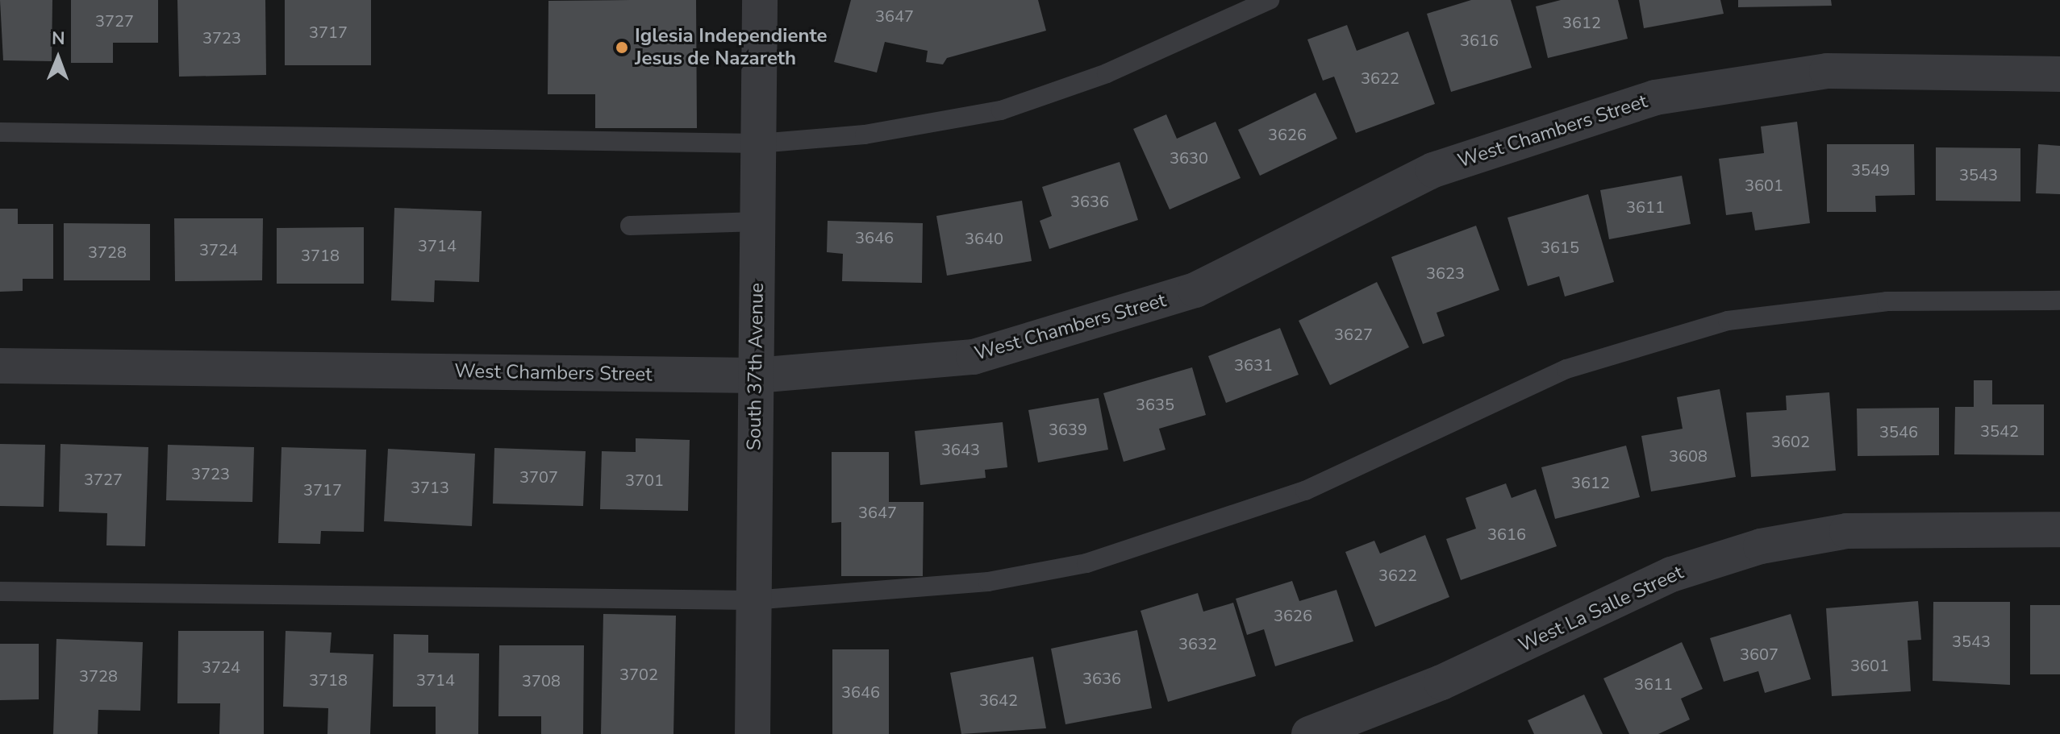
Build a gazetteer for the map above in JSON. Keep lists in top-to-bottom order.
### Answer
{
  "streets": {
    "street": ["West Chambers Street", "South 37th Avenue", "West La Salle Street"]
  },
  "crossings": [
    ["West Chambers Street", "South 37th Avenue"]
  ],
  "places": ["Iglesia Independiente Jesus de Nazareth"],
  "house_numbers": [
    "3647",
    "3727",
    "3612",
    "3717",
    "3723",
    "3616",
    "3622",
    "3626",
    "3630",
    "3549",
    "3543",
    "3601",
    "3636",
    "3611",
    "3646",
    "3640",
    "3714",
    "3615",
    "3724",
    "3728",
    "3718",
    "3623",
    "3627",
    "3631",
    "3635",
    "3639",
    "3542",
    "3546",
    "3602",
    "3643",
    "3608",
    "3723",
    "3707",
    "3727",
    "3701",
    "3612",
    "3713",
    "3717",
    "3647",
    "3616",
    "3622",
    "3626",
    "3543",
    "3632",
    "3607",
    "3601",
    "3724",
    "3702",
    "3728",
    "3636",
    "3718",
    "3714",
    "3708",
    "3611",
    "3646",
    "3642"
  ],
  "north": "top"
}
